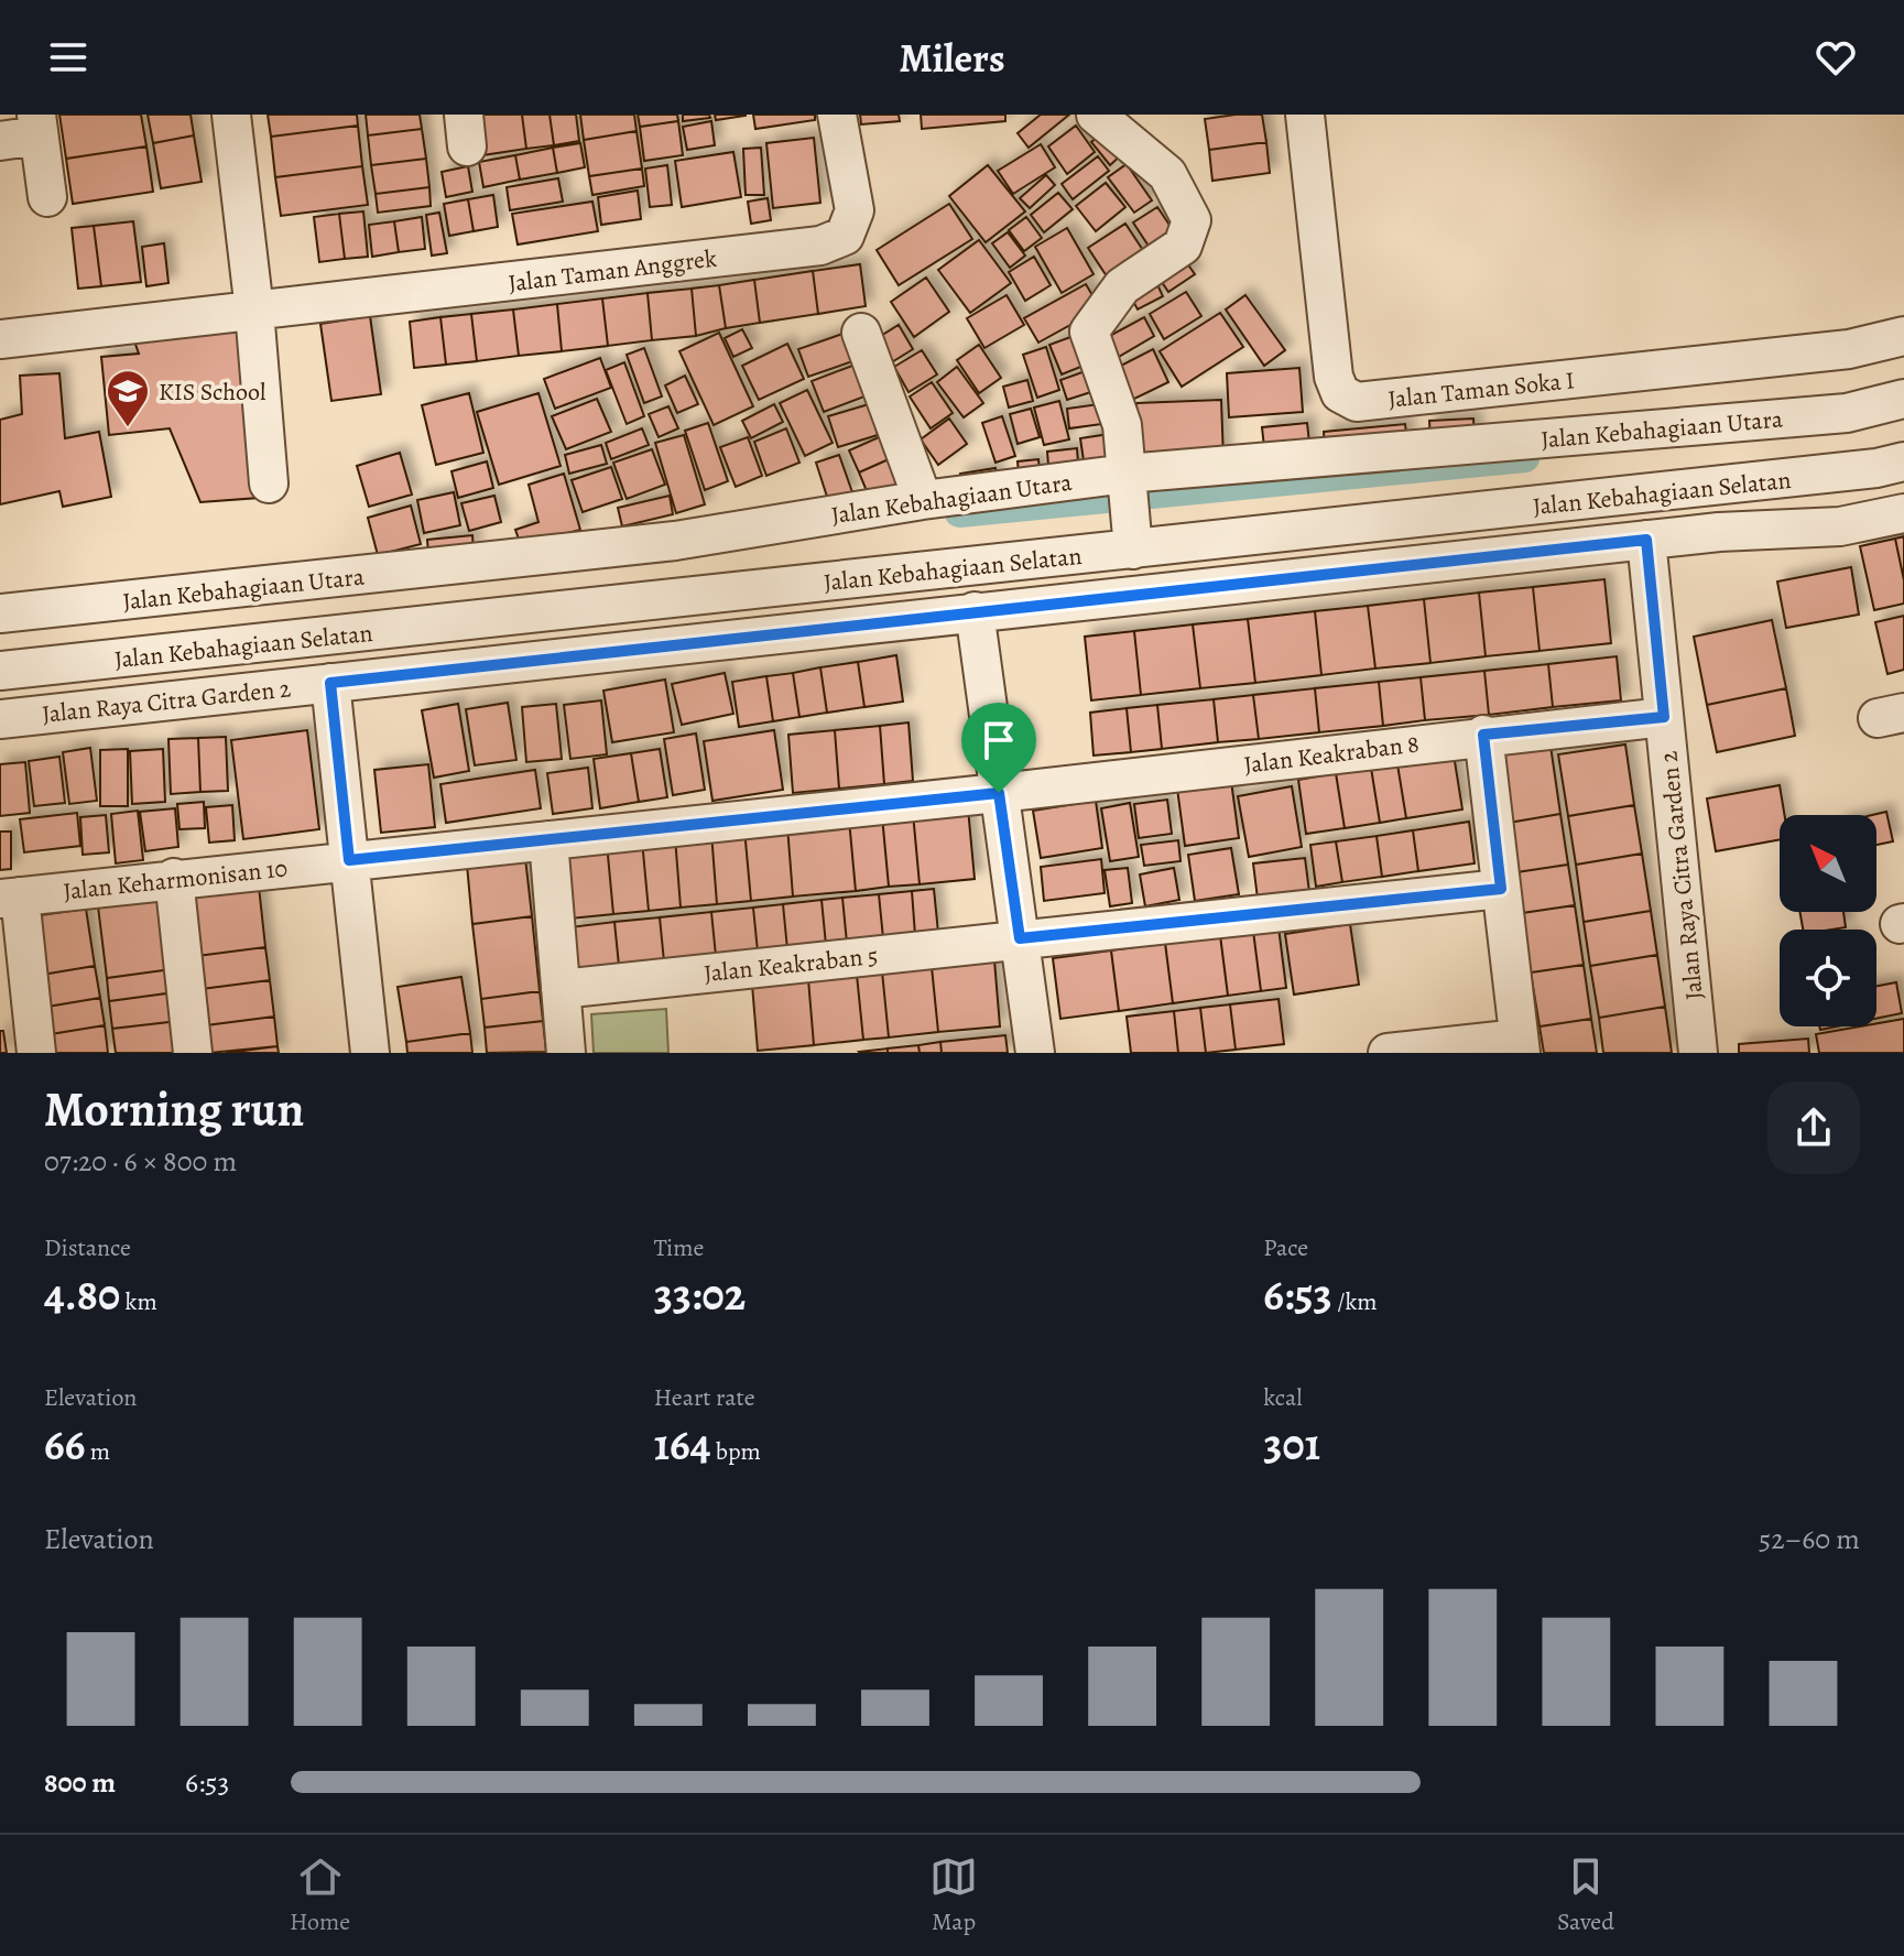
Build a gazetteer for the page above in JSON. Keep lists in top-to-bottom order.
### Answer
{
  "streets": {
    "street": [
      "Jalan Taman Anggrek",
      "Jalan Taman Soka I",
      "Jalan Kebahagiaan Utara",
      "Jalan Kebahagiaan Selatan",
      "Jalan Raya Citra Garden 2",
      "Jalan Keakraban 8",
      "Jalan Keharmonisan 10",
      "Jalan Keakraban 5"
    ]
  },
  "crossings": [
    ["Jalan Raya Citra Garden 2", "Jalan Keakraban 8"],
    ["Jalan Keakraban 8", "Jalan Keharmonisan 10"]
  ],
  "places": {
    "school or university": ["KIS School"]
  },
  "north": "top left",
  "page": {
    "header": "Milers",
    "heading": ["Morning run", "07:20 · 6 × 800 m"],
    "stats": [
      ["Distance", "4.80 km"],
      ["Time", "33:02"],
      ["Pace", "6:53 /km"],
      ["Elevation", "66 m"],
      ["Heart rate", "164 bpm"],
      ["kcal", "301"]
    ],
    "chart": ["Elevation", "52–60 m"],
    "list": [
      {
        "name": "800 m",
        "note": "6:53"
      }
    ],
    "tabs": ["Home", "Map", "Saved"]
  }
}
